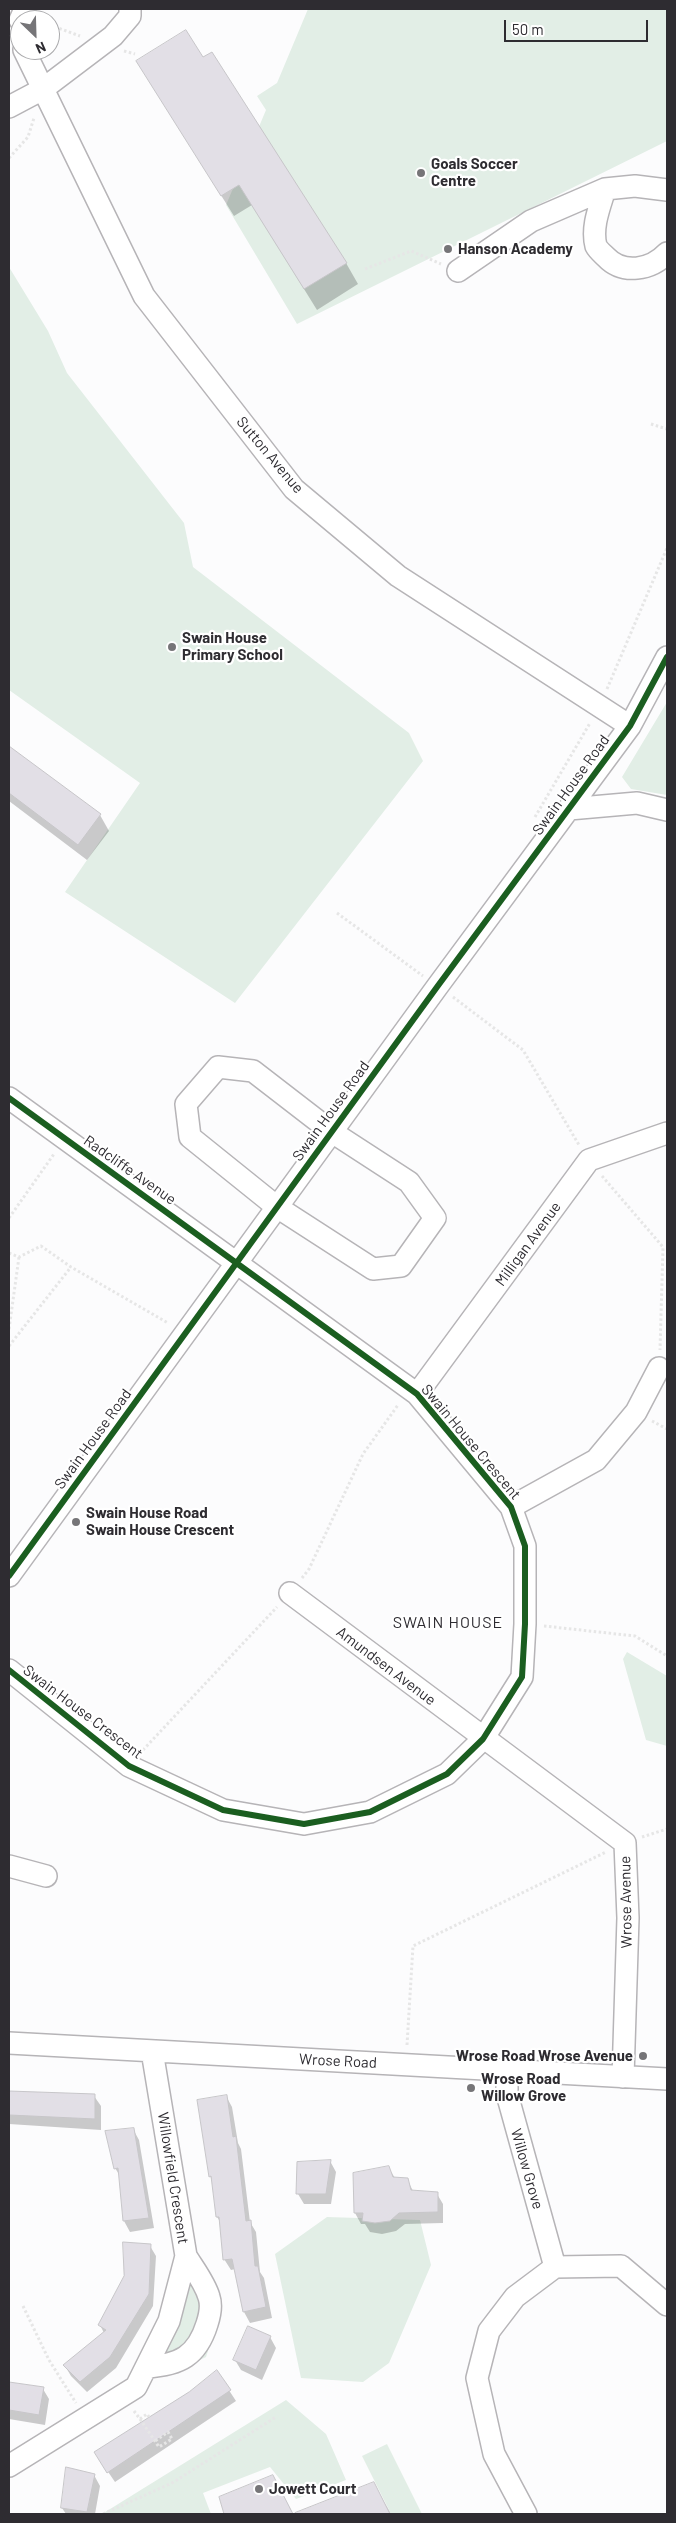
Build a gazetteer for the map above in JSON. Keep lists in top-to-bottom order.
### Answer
{
  "streets": {
    "street": [
      "Sutton Avenue",
      "Swain House Road",
      "Radcliffe Avenue",
      "Milligan Avenue",
      "Swain House Crescent",
      "Amundsen Avenue",
      "Wrose Avenue",
      "Wrose Road",
      "Willow Grove",
      "Willowfield Crescent"
    ]
  },
  "crossings": [
    ["Sutton Avenue", "Swain House Road"],
    ["Swain House Road", "Radcliffe Avenue"],
    ["Swain House Road", "Swain House Crescent"],
    ["Radcliffe Avenue", "Swain House Crescent"],
    ["Milligan Avenue", "Swain House Crescent"],
    ["Swain House Crescent", "Amundsen Avenue"],
    ["Swain House Crescent", "Wrose Avenue"],
    ["Amundsen Avenue", "Wrose Avenue"],
    ["Wrose Avenue", "Wrose Road"],
    ["Wrose Road", "Willow Grove"],
    ["Wrose Road", "Willowfield Crescent"]
  ],
  "districts": ["SWAIN HOUSE"],
  "places": [
    "Goals Soccer Centre",
    "Hanson Academy",
    "Swain House Primary School",
    "Swain House Road Swain House Crescent",
    "Wrose Road Wrose Avenue",
    "Wrose Road Willow Grove",
    "Jowett Court"
  ],
  "scale_bar": "50 m",
  "north": "bottom right"
}
